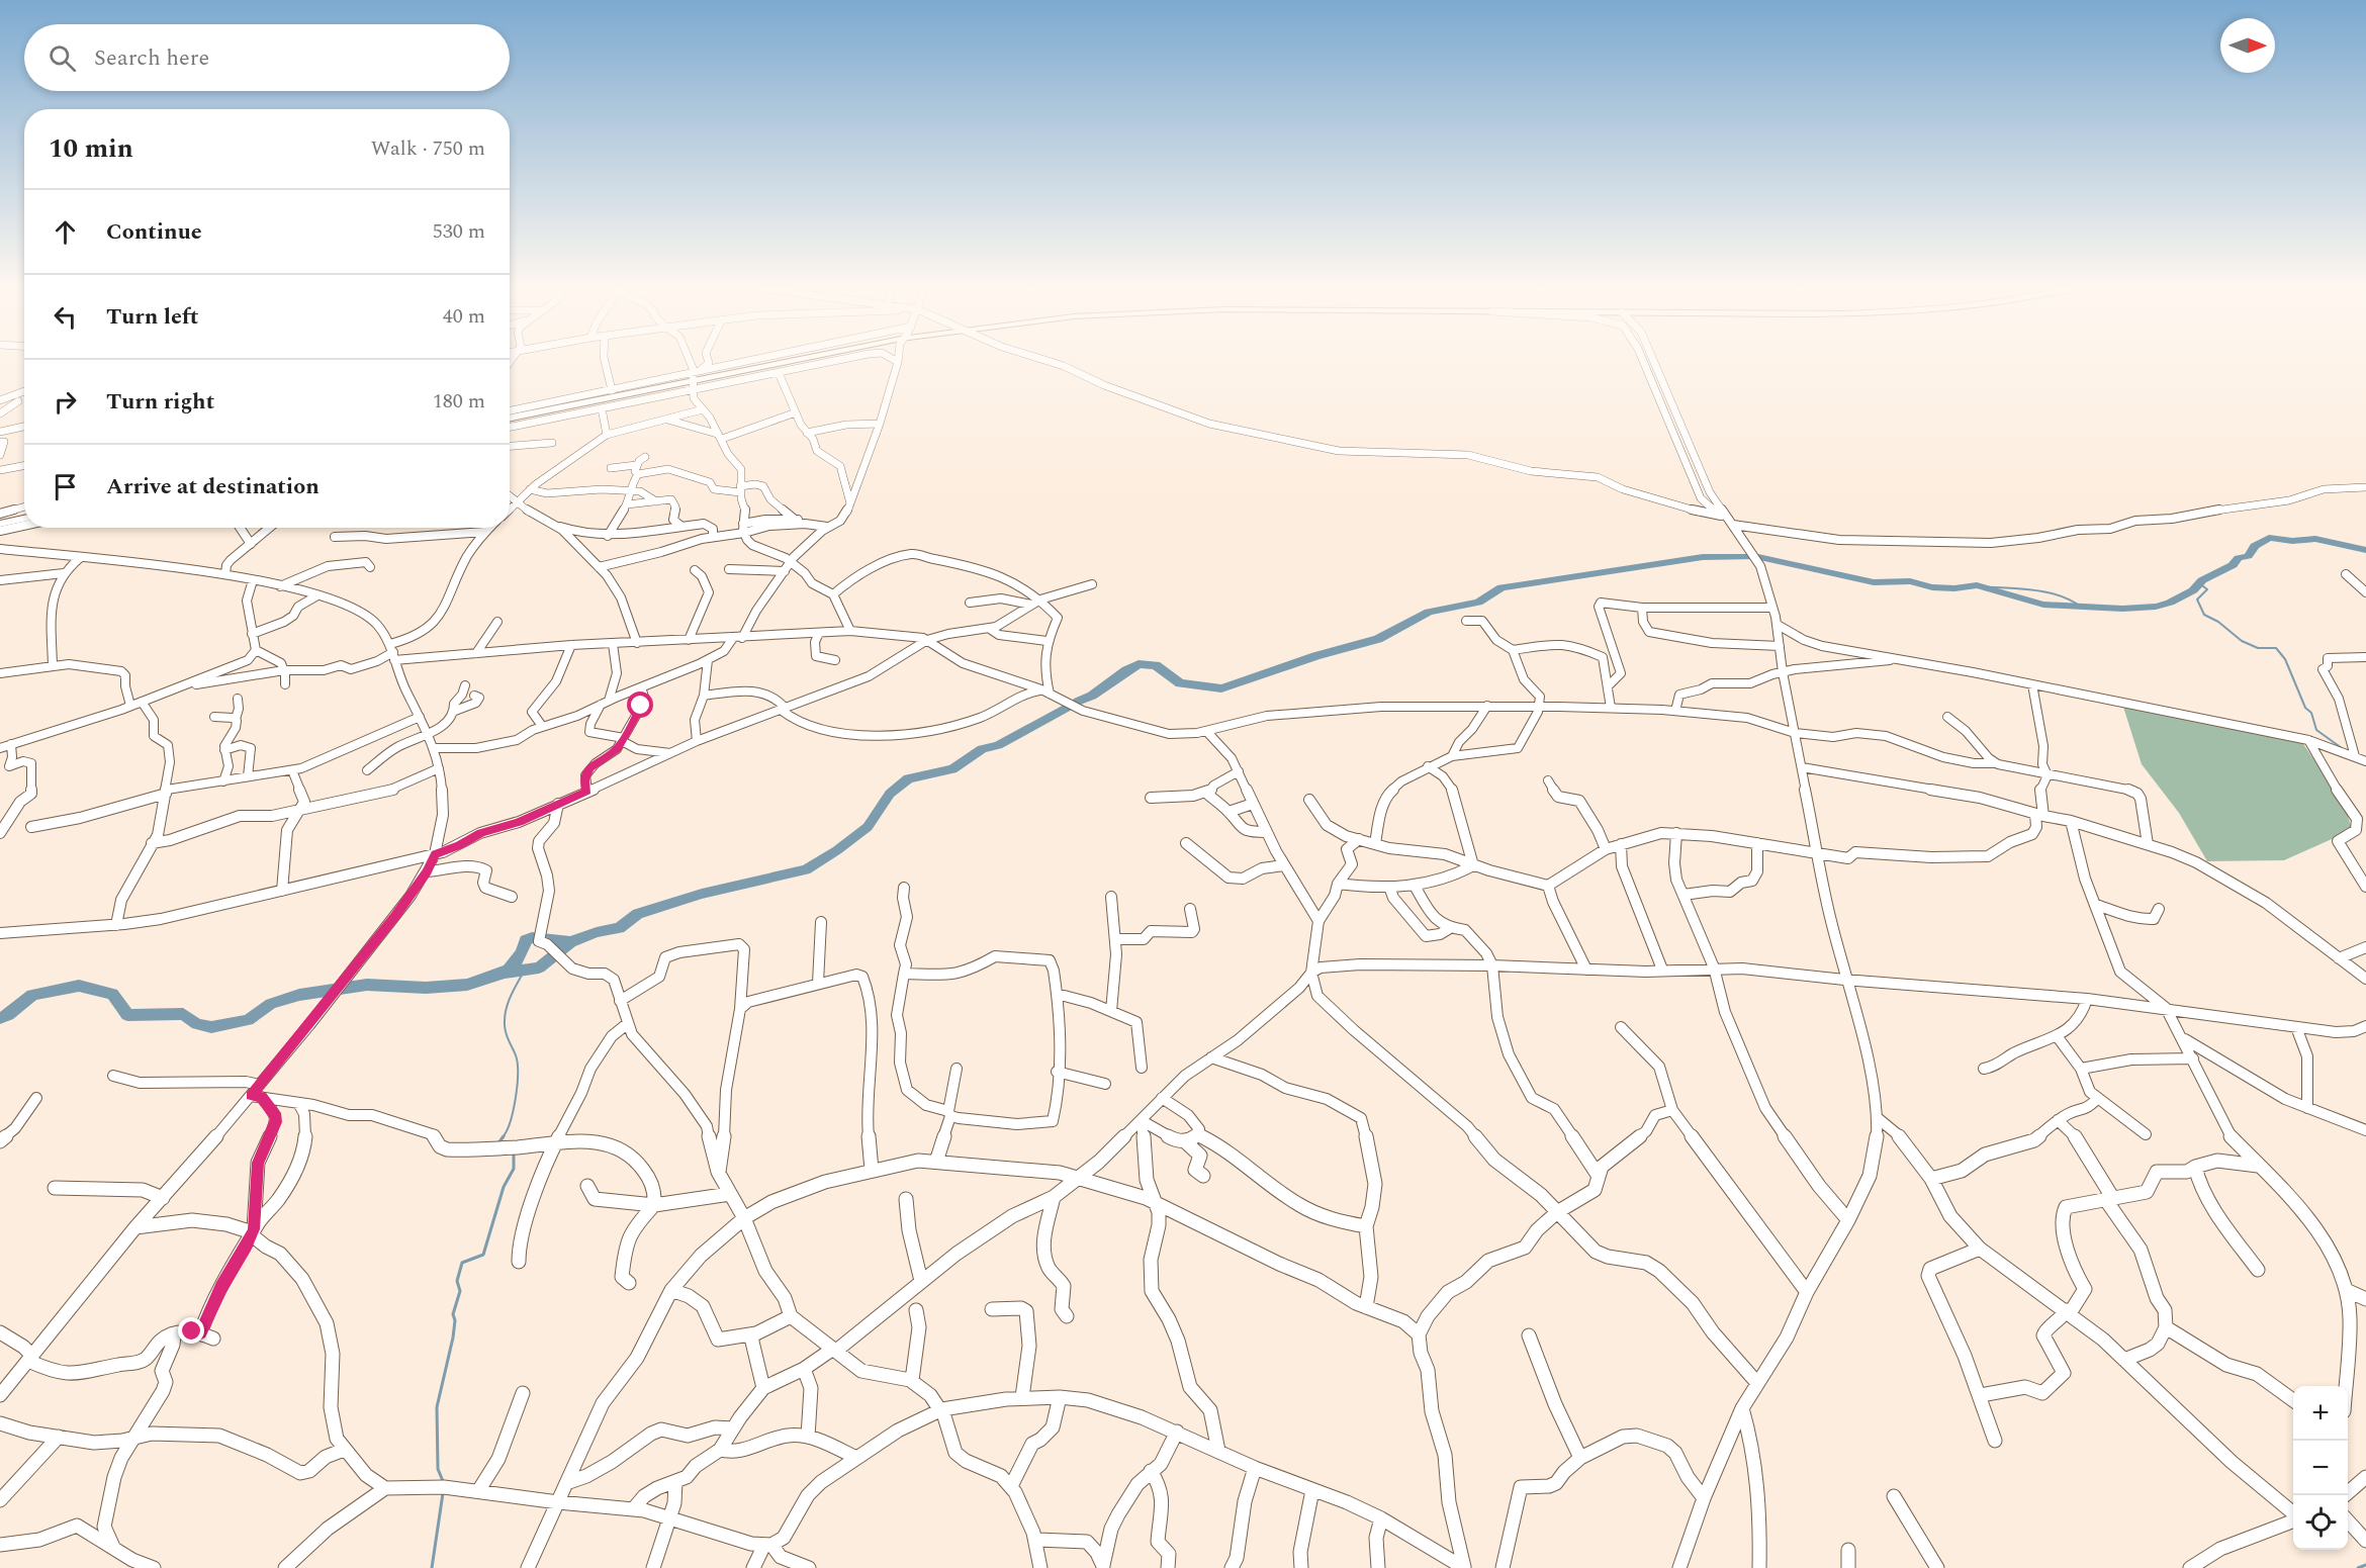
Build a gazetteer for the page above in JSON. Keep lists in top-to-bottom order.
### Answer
{
  "north": "right",
  "page": {
    "search": "Search here",
    "heading": ["10 min", "Walk · 750 m"],
    "list": [
      ["Continue", "530 m"],
      ["Turn left", "40 m"],
      ["Turn right", "180 m"],
      "Arrive at destination"
    ],
    "map_buttons": ["+", "−"]
  }
}
